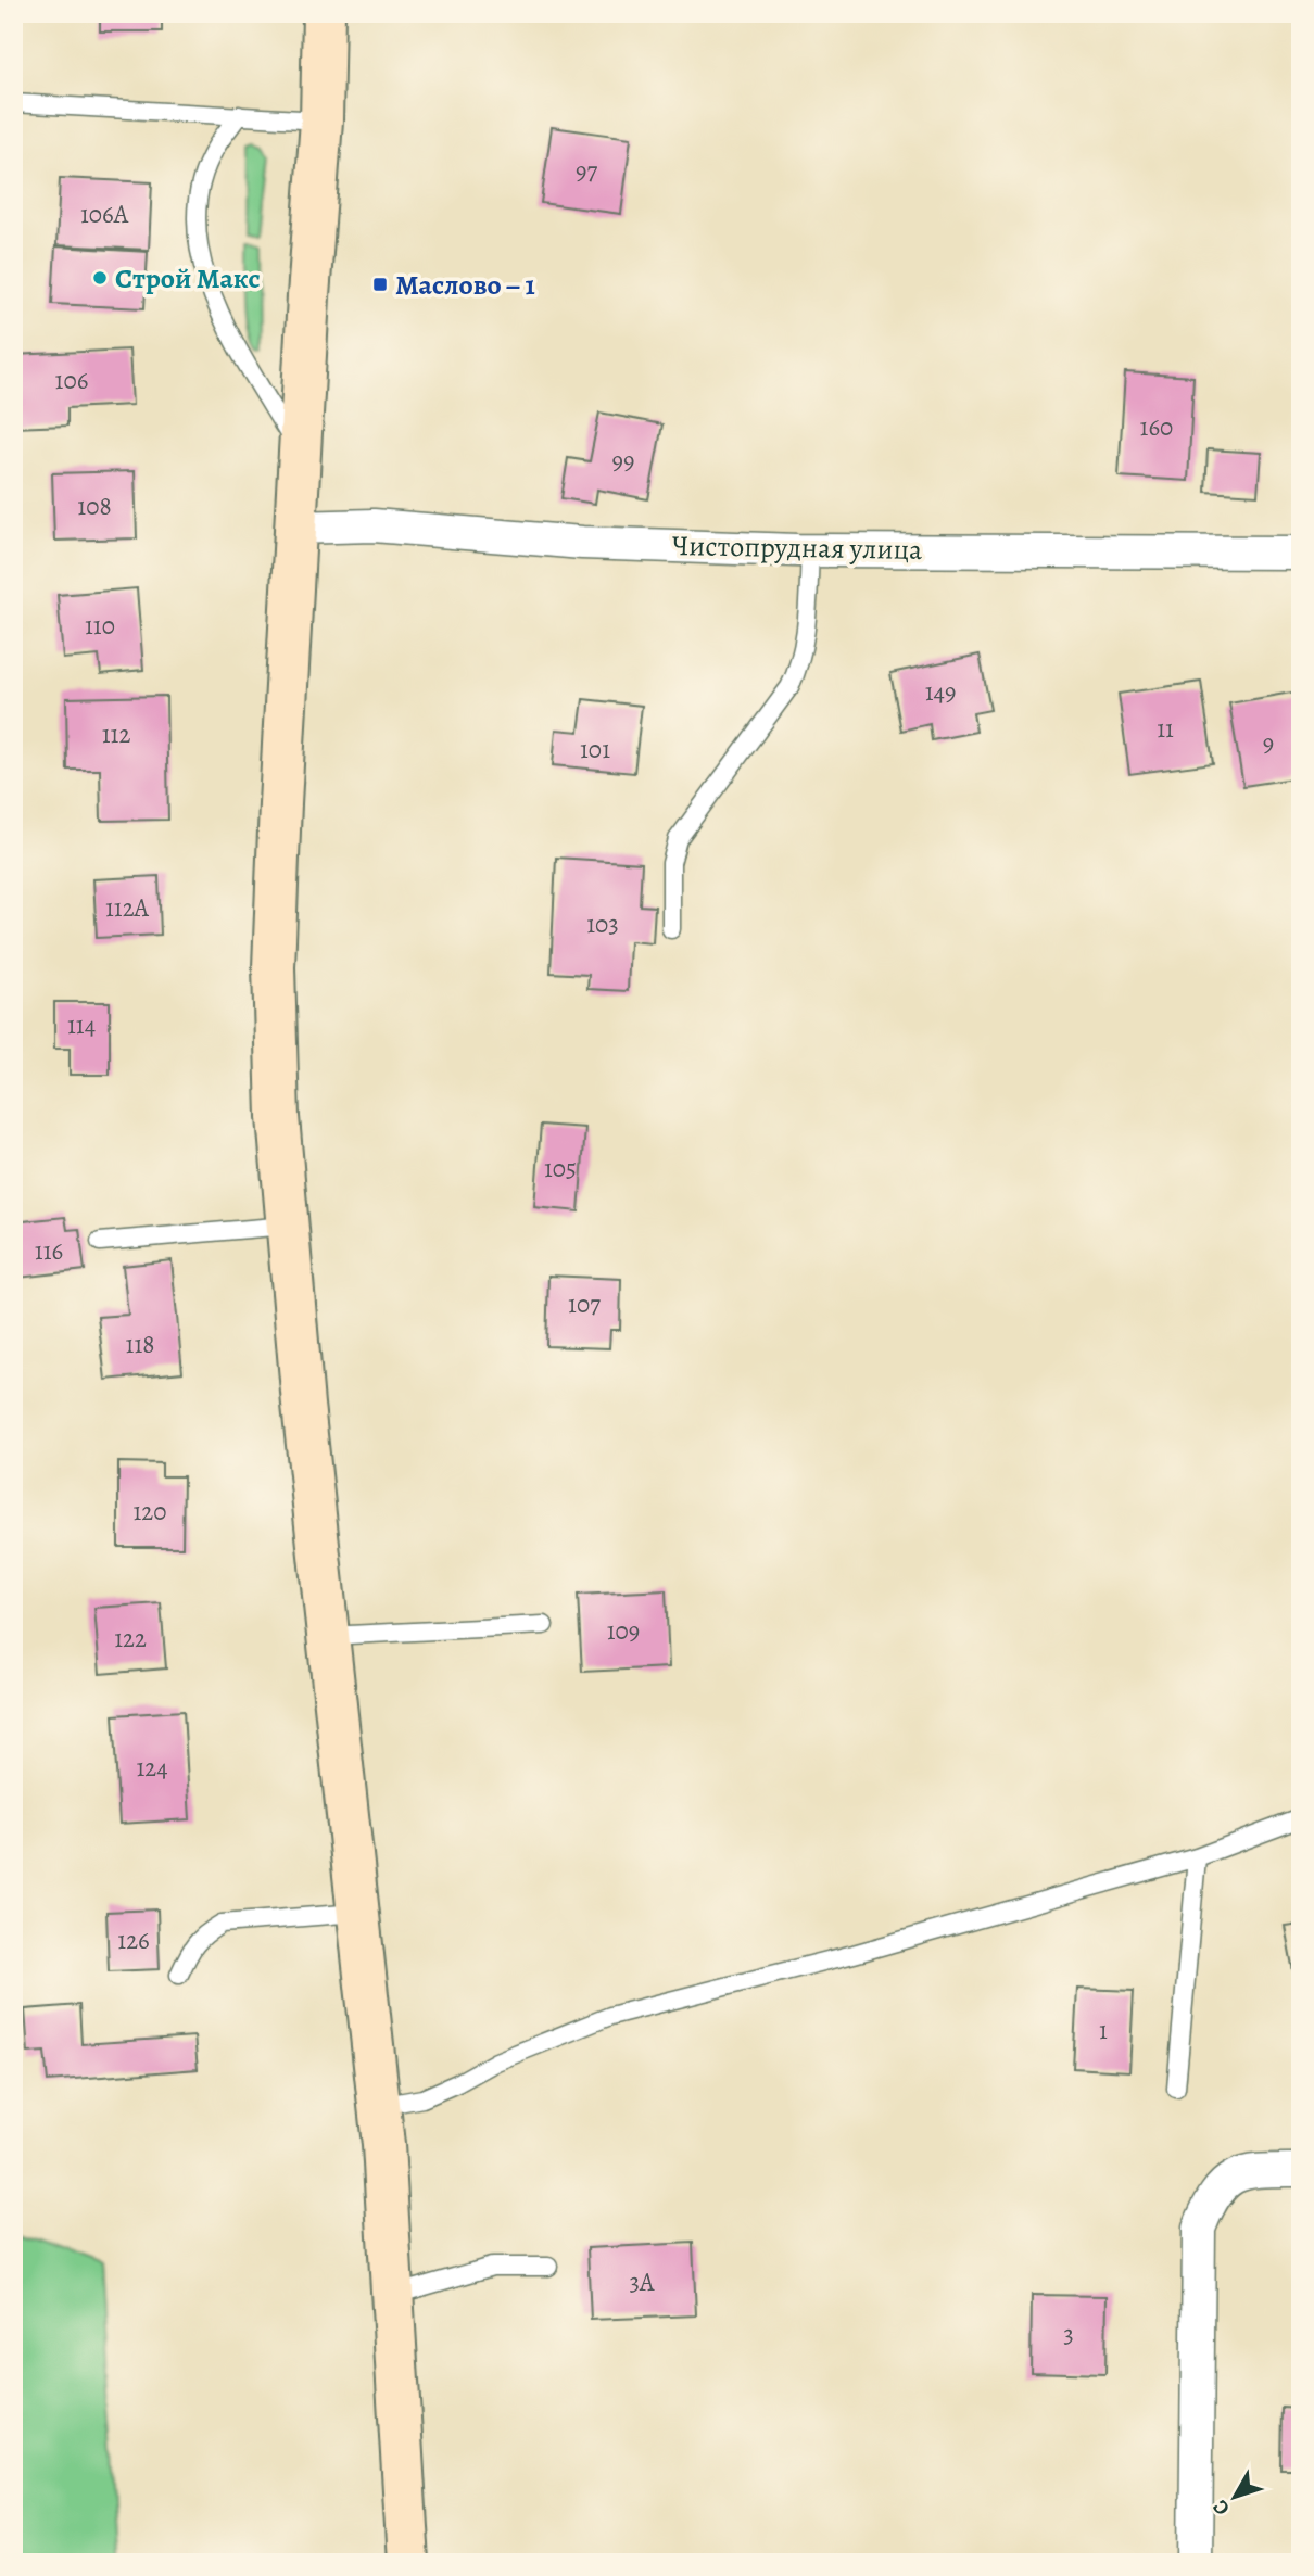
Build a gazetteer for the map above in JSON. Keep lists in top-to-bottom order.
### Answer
{
  "streets": {
    "street": ["Чистопрудная улица"]
  },
  "places": {
    "other": ["Строй Макс"],
    "transit": ["Маслово – 1"]
  },
  "house_numbers": [
    "97",
    "106А",
    "106",
    "160",
    "99",
    "108",
    "110",
    "149",
    "11",
    "112",
    "9",
    "101",
    "112А",
    "103",
    "114",
    "105",
    "116",
    "107",
    "118",
    "120",
    "109",
    "122",
    "124",
    "126",
    "1",
    "3А",
    "3"
  ],
  "north": "bottom left"
}
